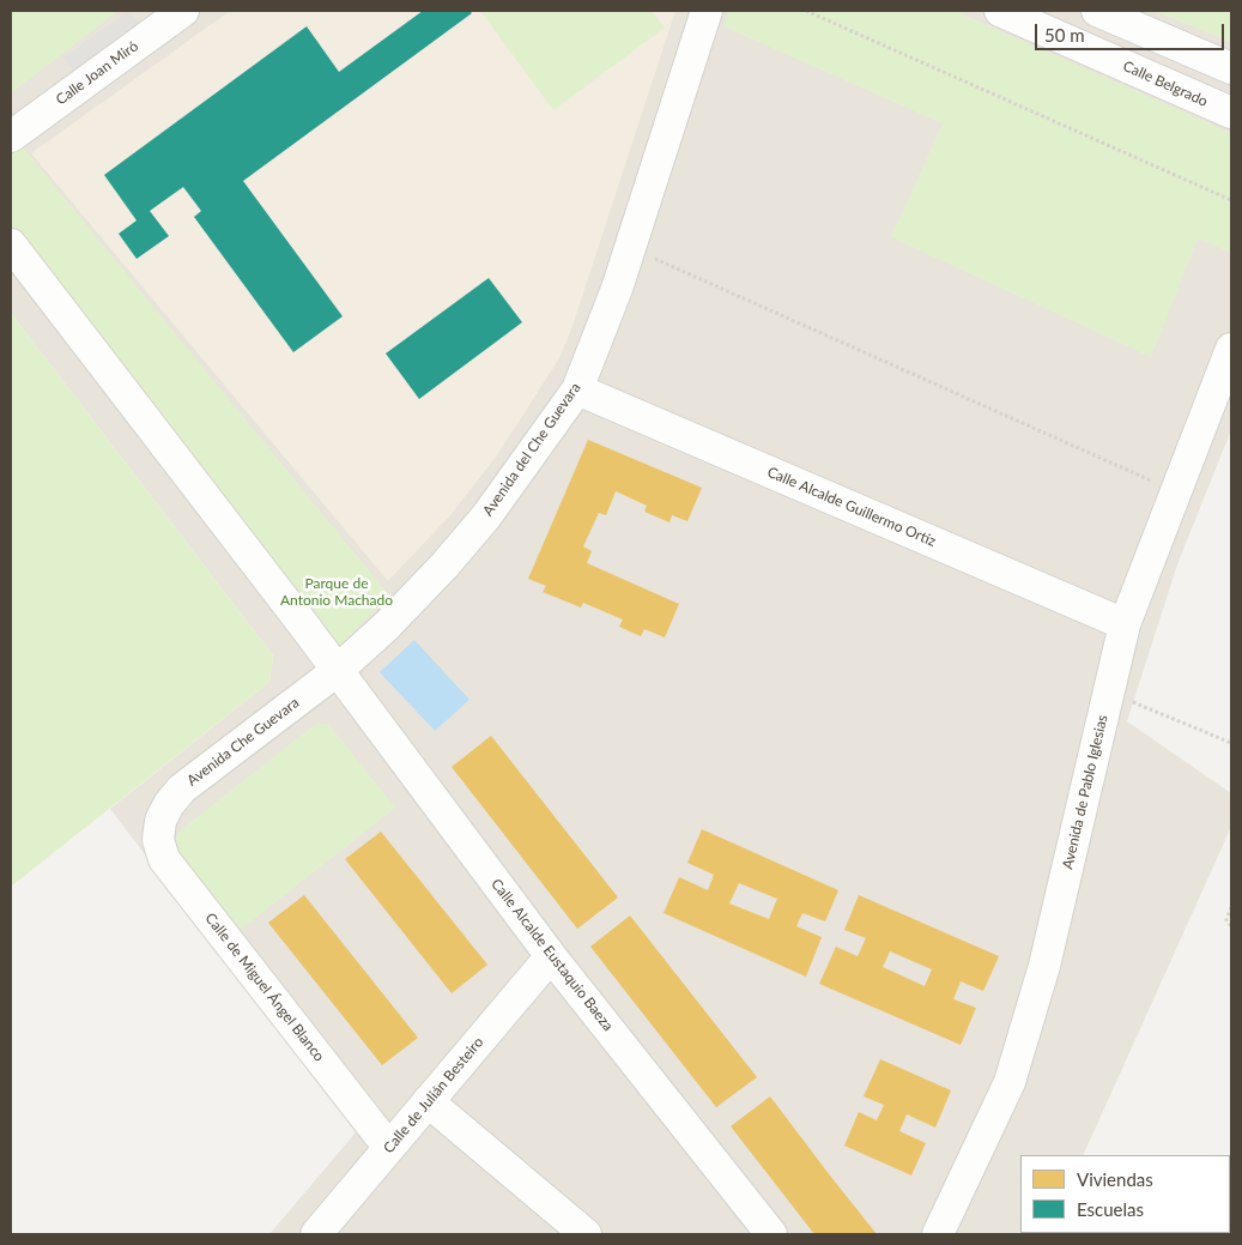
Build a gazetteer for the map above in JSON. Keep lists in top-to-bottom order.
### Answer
{
  "streets": {
    "street": [
      "Calle Joan Miró",
      "Calle Belgrado",
      "Avenida del Che Guevara",
      "Calle Alcalde Guillermo Ortiz",
      "Avenida Che Guevara",
      "Avenida de Pablo Iglesias",
      "Calle Alcalde Eustaquio Baeza",
      "Calle de Miguel Ángel Blanco",
      "Calle de Julián Besteiro"
    ]
  },
  "crossings": [
    ["Avenida del Che Guevara", "Calle Alcalde Guillermo Ortiz"],
    ["Avenida del Che Guevara", "Avenida Che Guevara"],
    ["Avenida del Che Guevara", "Calle Alcalde Eustaquio Baeza"],
    ["Calle Alcalde Guillermo Ortiz", "Avenida de Pablo Iglesias"],
    ["Avenida Che Guevara", "Calle Alcalde Eustaquio Baeza"],
    ["Avenida Che Guevara", "Calle de Miguel Ángel Blanco"],
    ["Calle Alcalde Eustaquio Baeza", "Calle de Julián Besteiro"],
    ["Calle de Miguel Ángel Blanco", "Calle de Julián Besteiro"]
  ],
  "parks": ["Parque de Antonio Machado"],
  "legend": ["Viviendas", "Escuelas"],
  "scale_bar": "50 m"
}
